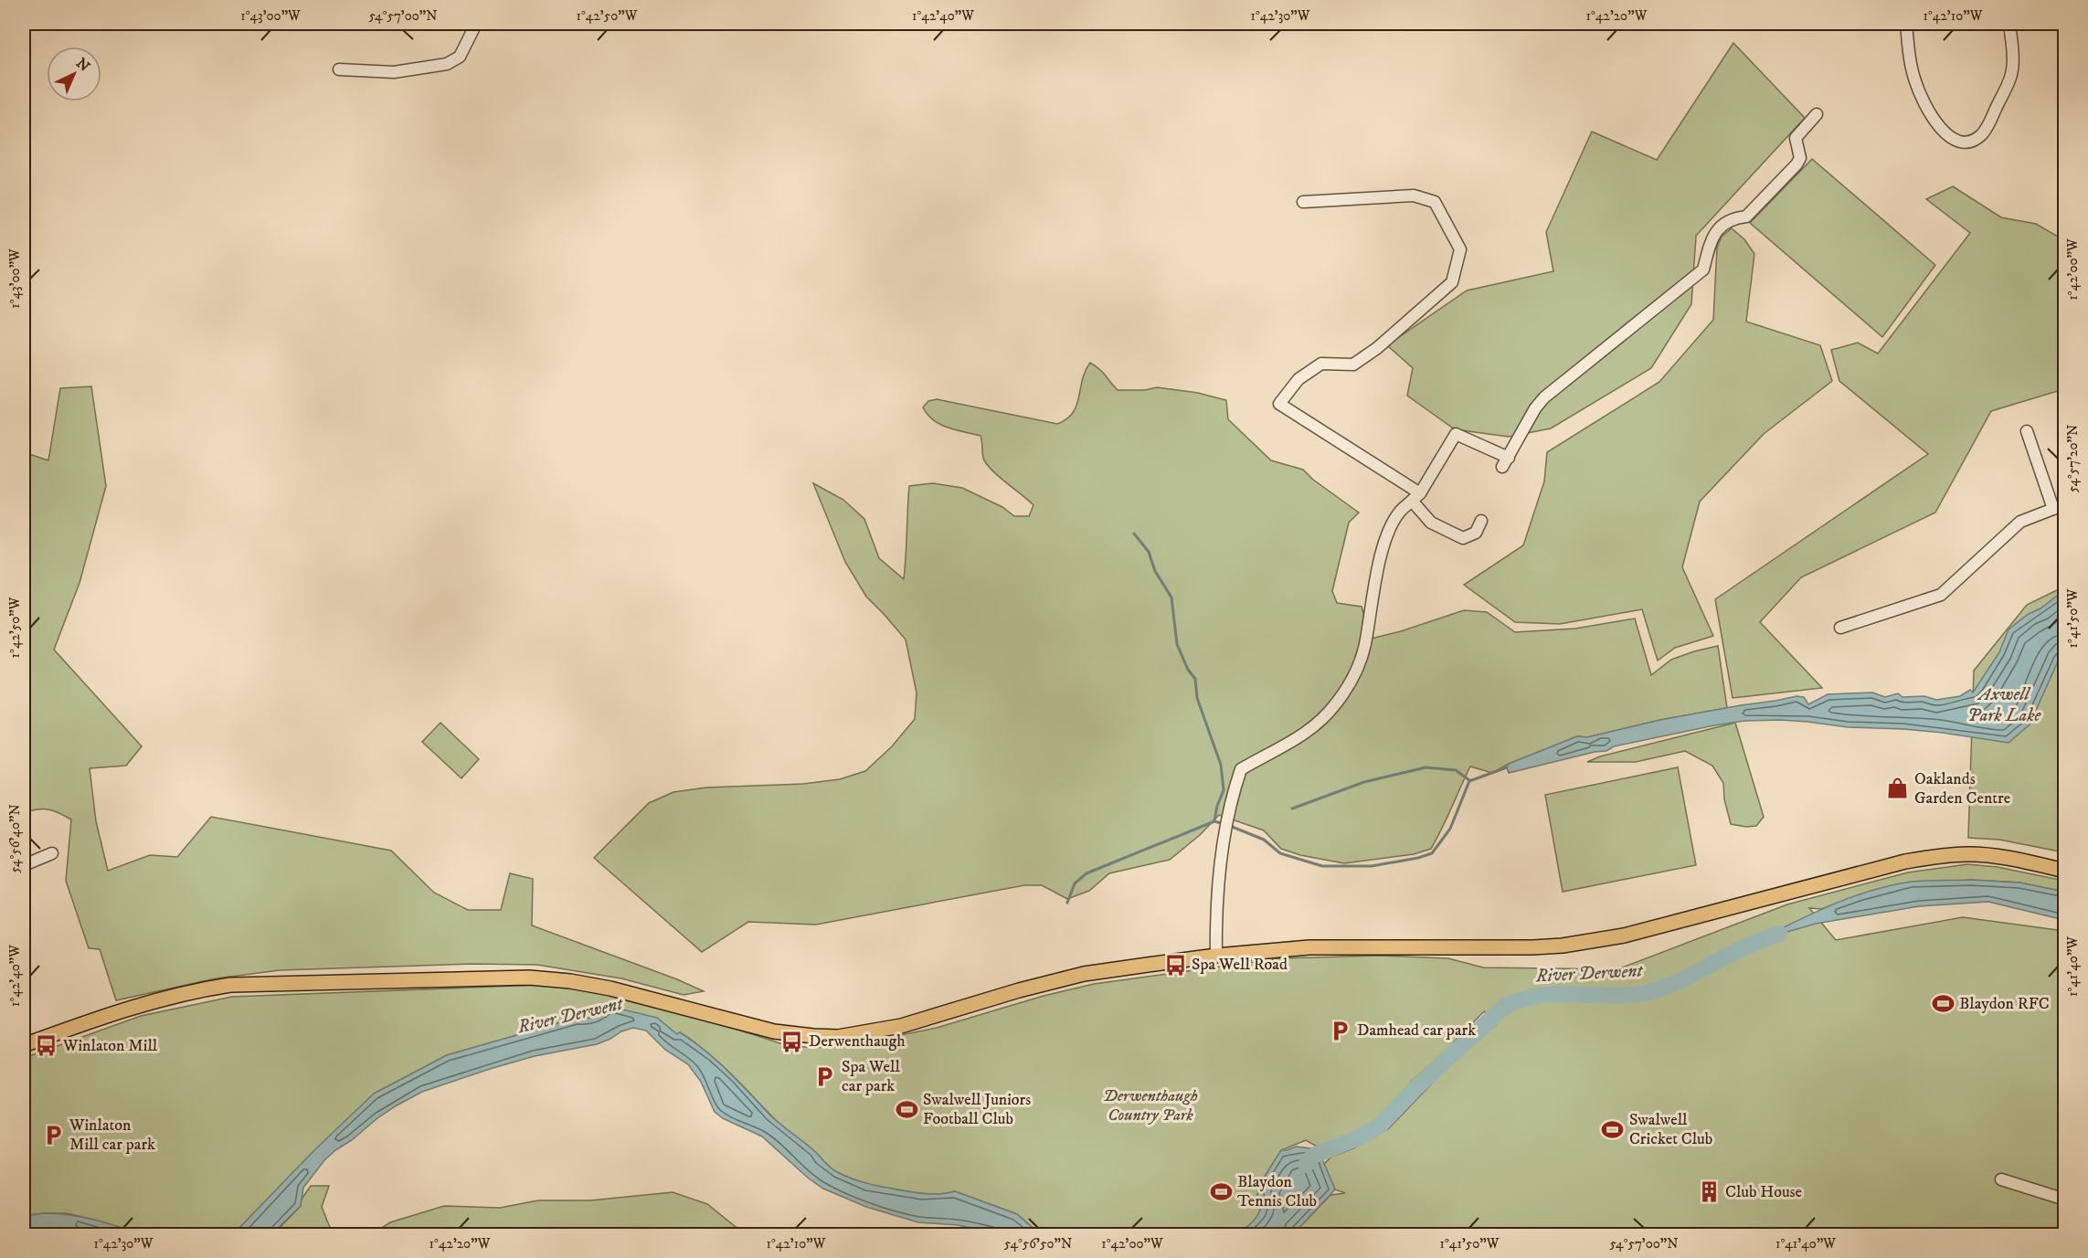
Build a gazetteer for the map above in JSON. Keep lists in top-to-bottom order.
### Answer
{
  "water": ["Axwell Park Lake", "River Derwent"],
  "parks": ["Derwenthaugh Country Park"],
  "places": {
    "shop": ["Oaklands Garden Centre"],
    "bus stop": ["Spa Well Road", "Derwenthaugh", "Winlaton Mill"],
    "sports": [
      "Blaydon RFC",
      "Swalwell Juniors Football Club",
      "Swalwell Cricket Club",
      "Blaydon Tennis Club"
    ],
    "parking": ["Damhead car park", "Spa Well car park", "Winlaton Mill car park"],
    "building": ["Club House"]
  },
  "north": "top right",
  "coordinates": [
    "1°43'00\"W",
    "54°57'00\"N",
    "1°42'50\"W",
    "1°42'40\"W",
    "1°42'30\"W",
    "1°42'20\"W",
    "1°42'10\"W",
    "1°42'00\"W",
    "54°57'20\"N",
    "1°41'50\"W",
    "54°56'40\"N",
    "1°41'40\"W",
    "54°56'50\"N"
  ]
}
